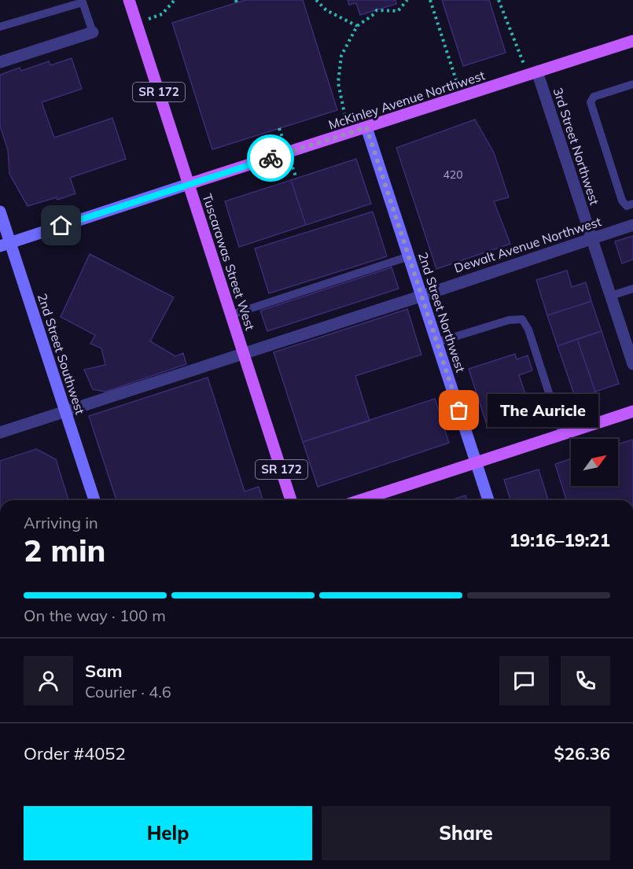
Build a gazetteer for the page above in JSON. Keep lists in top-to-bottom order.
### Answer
{
  "streets": {
    "main road": ["SR 172", "McKinley Avenue Northwest", "Tuscarawas Street West"],
    "street": [
      "3rd Street Northwest",
      "Dewalt Avenue Northwest",
      "2nd Street Northwest",
      "2nd Street Southwest"
    ]
  },
  "crossings": [
    ["McKinley Avenue Northwest", "3rd Street Northwest"],
    ["McKinley Avenue Northwest", "Tuscarawas Street West"],
    ["McKinley Avenue Northwest", "2nd Street Northwest"],
    ["3rd Street Northwest", "Dewalt Avenue Northwest"],
    ["Dewalt Avenue Northwest", "Tuscarawas Street West"],
    ["Dewalt Avenue Northwest", "2nd Street Northwest"],
    ["Dewalt Avenue Northwest", "2nd Street Southwest"]
  ],
  "places": ["The Auricle"],
  "house_numbers": ["420"],
  "north": "top right",
  "page": {
    "bubble": "The Auricle",
    "heading": ["2 min", "Arriving in", "19:16–19:21"],
    "panel": [
      "Sam",
      "Courier · 4.6",
      "Order #4052",
      "$26.36"
    ],
    "bar": "On the way · 100 m",
    "buttons": ["Help", "Share"]
  }
}
